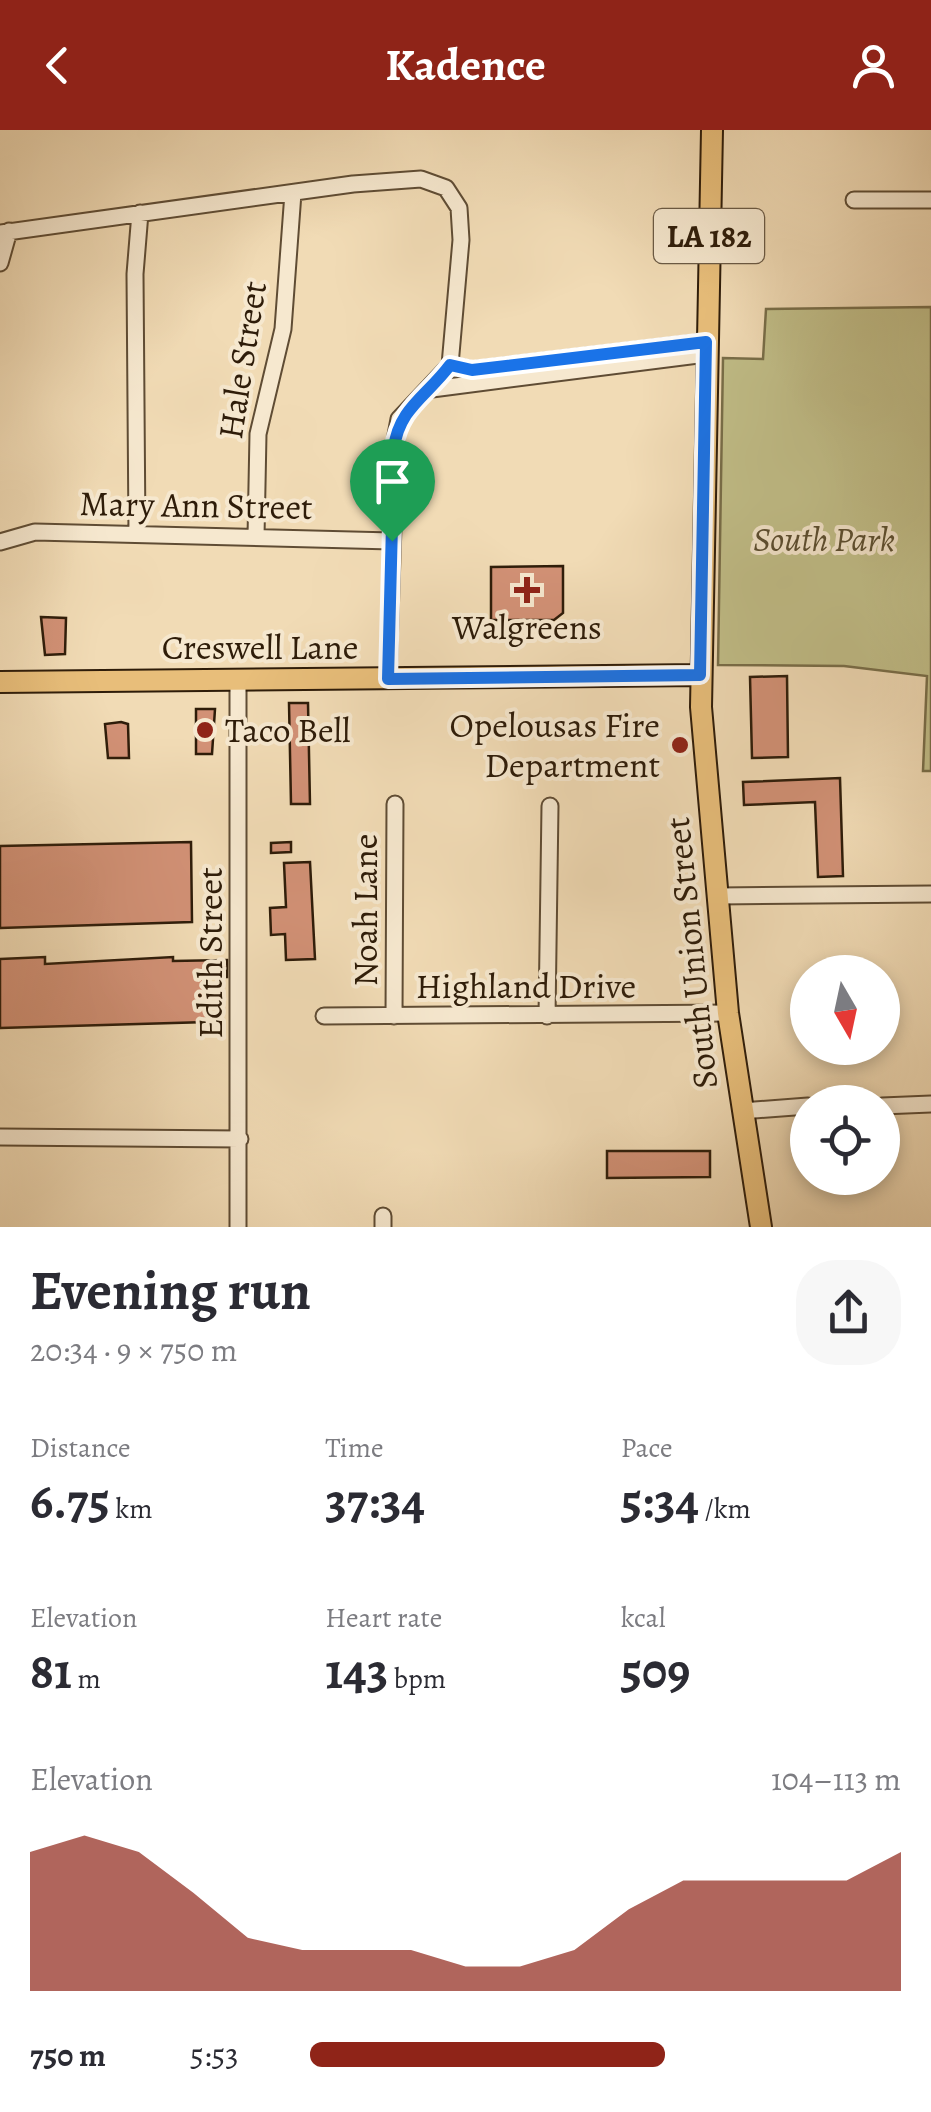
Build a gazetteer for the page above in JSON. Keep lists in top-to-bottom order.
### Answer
{
  "streets": {
    "main road": ["LA 182", "Creswell Lane", "South Union Street"],
    "street": [
      "Hale Street",
      "Mary Ann Street",
      "Noah Lane",
      "Edith Street",
      "Highland Drive"
    ]
  },
  "crossings": [
    ["Hale Street", "Mary Ann Street"],
    ["Creswell Lane", "Edith Street"],
    ["Creswell Lane", "South Union Street"],
    ["Noah Lane", "Highland Drive"],
    ["South Union Street", "Highland Drive"]
  ],
  "parks": ["South Park"],
  "places": {
    "health": ["Walgreens"],
    "other": ["Taco Bell", "Opelousas Fire Department"]
  },
  "north": "bottom",
  "page": {
    "header": "Kadence",
    "heading": ["Evening run", "20:34 · 9 × 750 m"],
    "stats": [
      ["Distance", "6.75 km"],
      ["Time", "37:34"],
      ["Pace", "5:34 /km"],
      ["Elevation", "81 m"],
      ["Heart rate", "143 bpm"],
      ["kcal", "509"]
    ],
    "chart": ["Elevation", "104–113 m"],
    "list": [
      {
        "name": "750 m",
        "note": "5:53"
      }
    ]
  }
}
